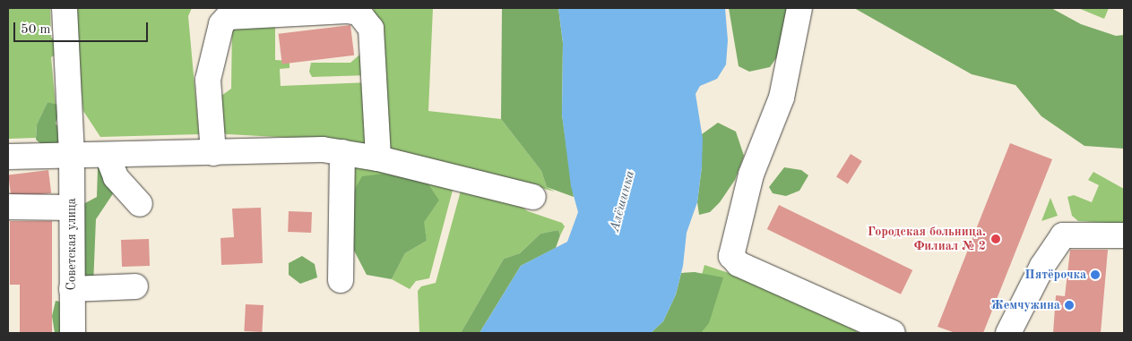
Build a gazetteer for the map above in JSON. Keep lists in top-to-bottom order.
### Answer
{
  "streets": {
    "street": ["Советская улица"]
  },
  "water": ["Алёшинка"],
  "places": ["Городская больница. Филиал № 2", "Пятёрочка", "Жемчужина"],
  "scale_bar": "50 m"
}
